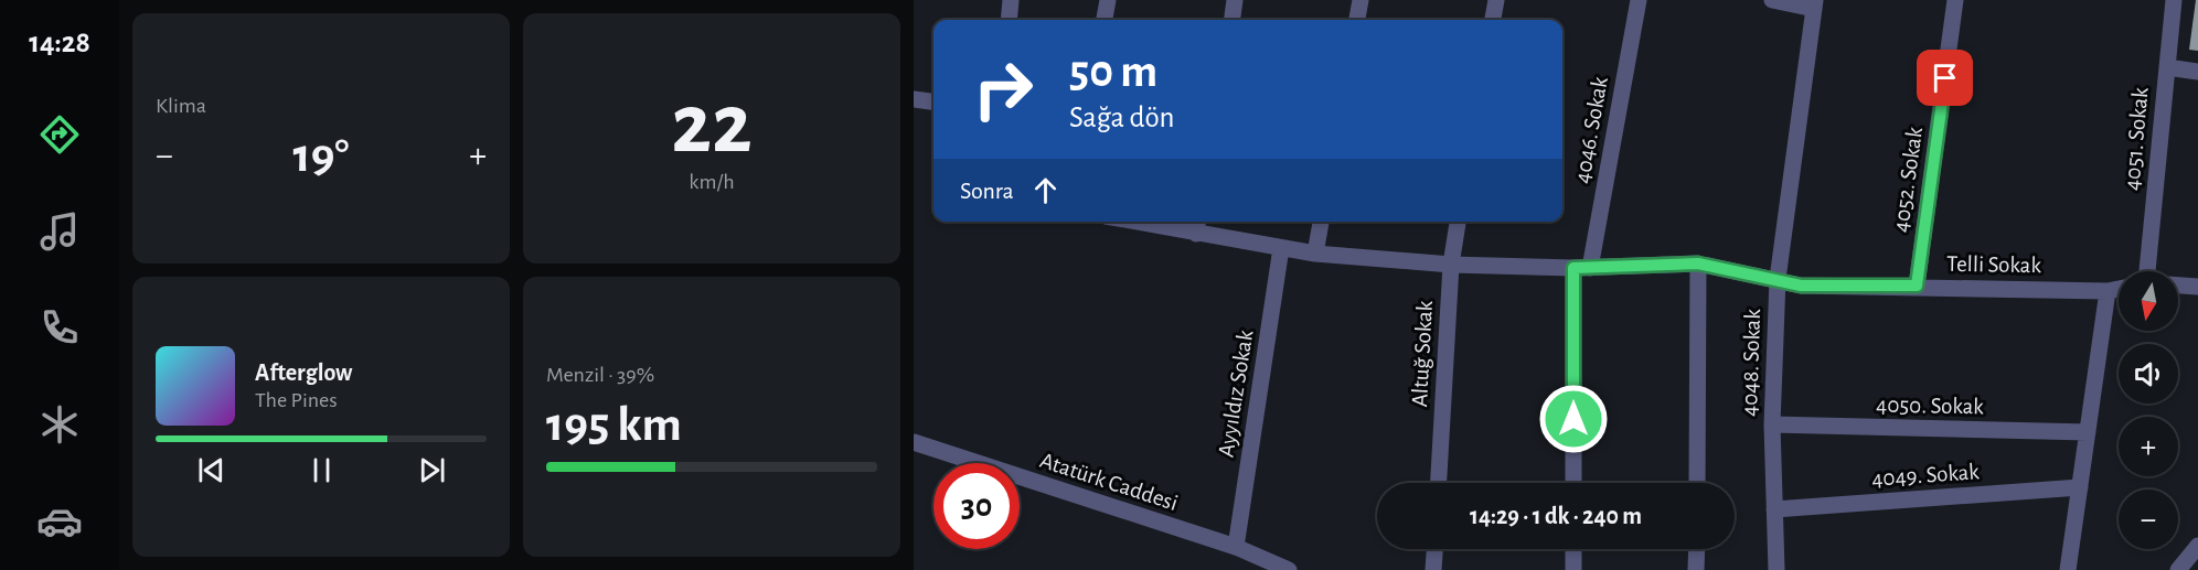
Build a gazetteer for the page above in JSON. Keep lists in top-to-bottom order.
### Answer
{
  "streets": {
    "street": [
      "4046. Sokak",
      "4051. Sokak",
      "4052. Sokak",
      "Telli Sokak",
      "Altuğ Sokak",
      "4048. Sokak",
      "Ayyıldız Sokak",
      "4050. Sokak",
      "4049. Sokak",
      "Atatürk Caddesi"
    ]
  },
  "crossings": [
    ["4046. Sokak", "Telli Sokak"],
    ["4052. Sokak", "Telli Sokak"],
    ["Telli Sokak", "Altuğ Sokak"],
    ["Telli Sokak", "4048. Sokak"],
    ["Telli Sokak", "Ayyıldız Sokak"],
    ["4048. Sokak", "4050. Sokak"],
    ["4048. Sokak", "4049. Sokak"],
    ["Ayyıldız Sokak", "Atatürk Caddesi"]
  ],
  "north": "bottom",
  "page": {
    "tabs": "14:28",
    "tile": [
      "Klima",
      ["22", "km/h"],
      ["Menzil · 39%", "195 km"]
    ],
    "turn": ["50 m", "Sağa dön"],
    "heat": ["−", "19°", "+"],
    "then": "Sonra",
    "map_buttons": ["+", "−"],
    "song": ["Afterglow", "The Pines"],
    "limit": "30",
    "trip": "14:29 · 1 dk · 240 m"
  }
}
